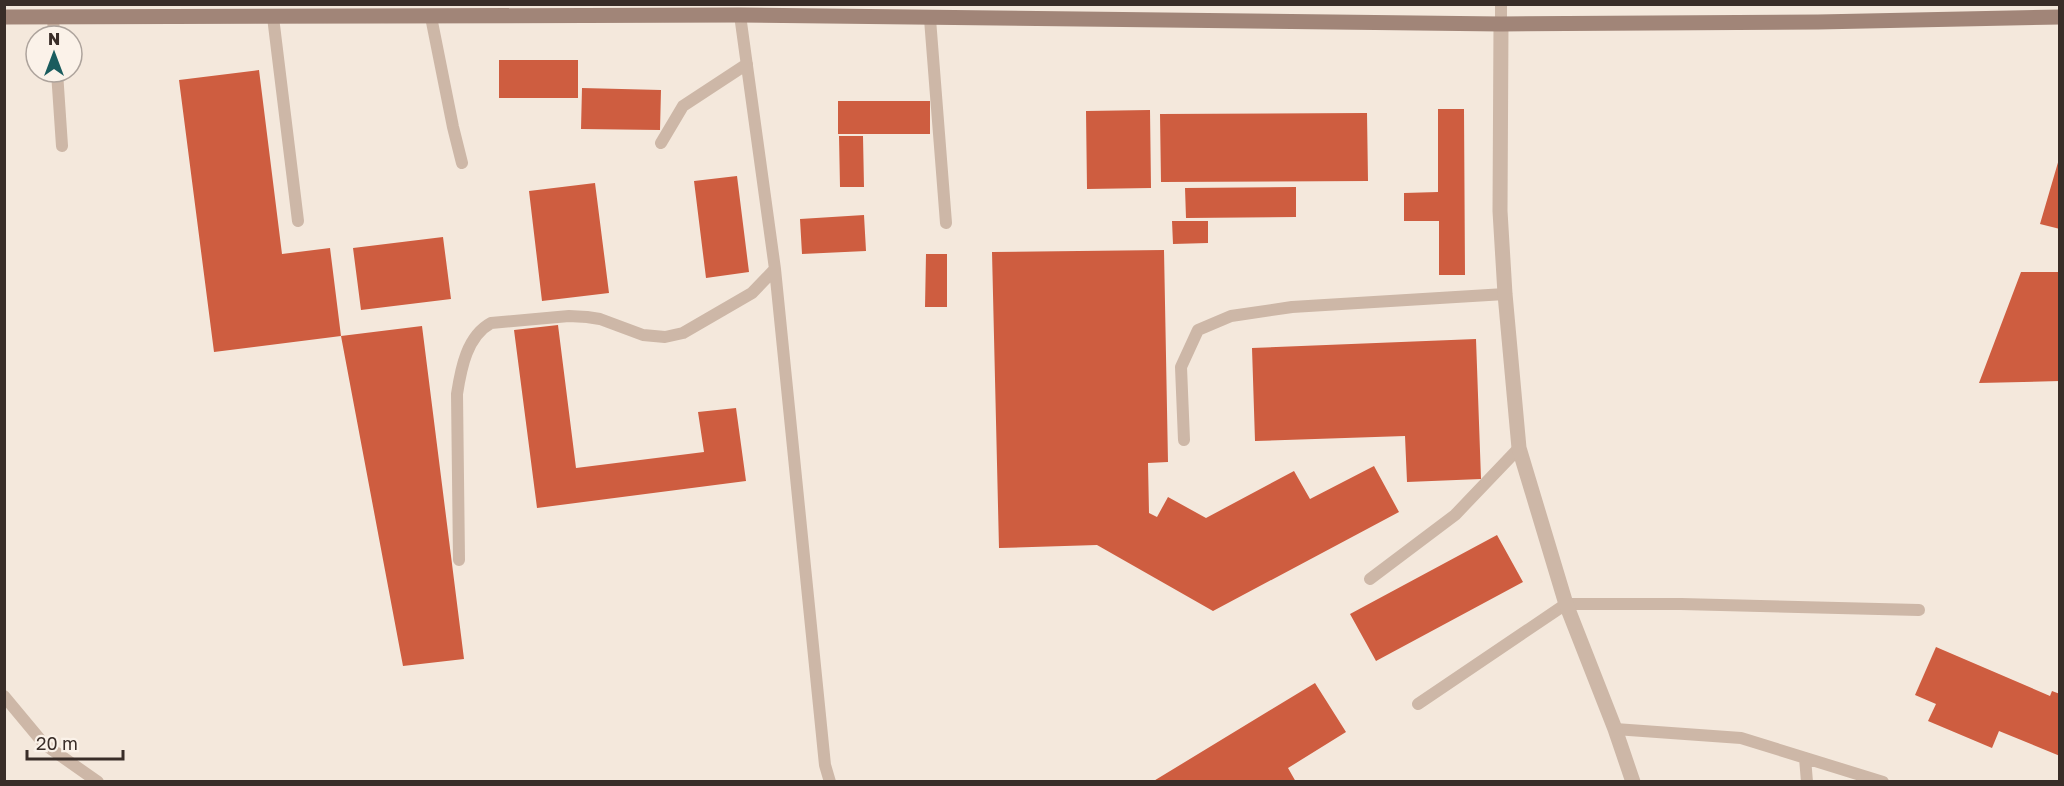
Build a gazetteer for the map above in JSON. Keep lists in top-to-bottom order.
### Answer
{
  "scale_bar": "20 m",
  "north": "top"
}
